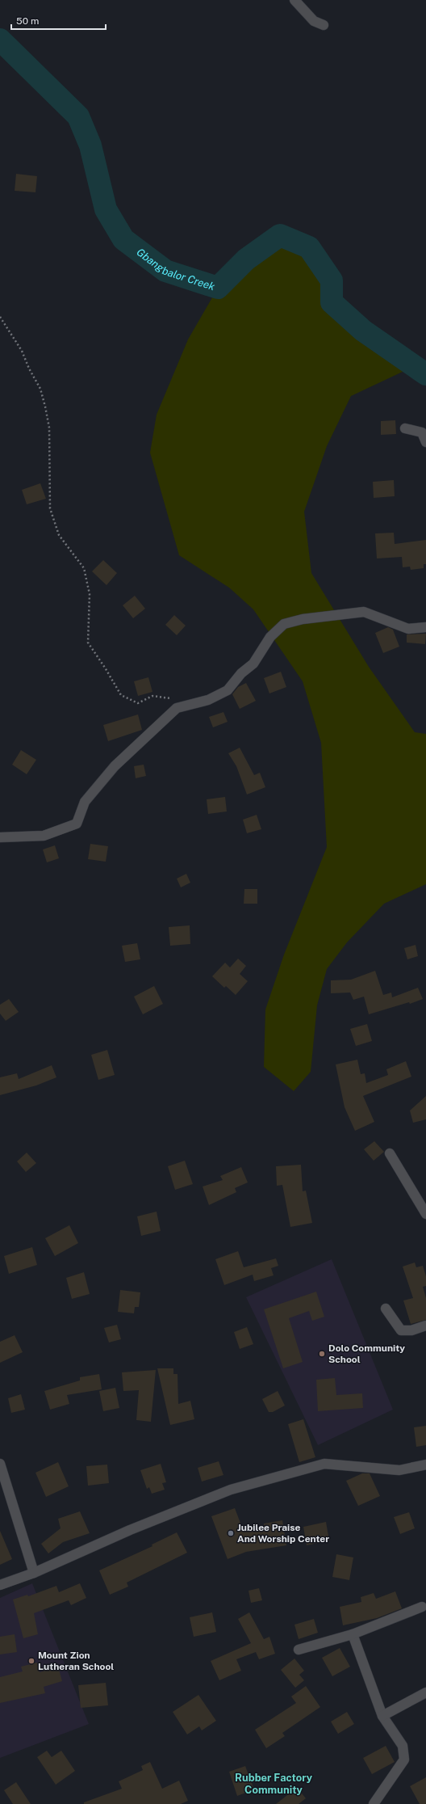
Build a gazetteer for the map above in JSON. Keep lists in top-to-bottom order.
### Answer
{
  "districts": ["Rubber Factory Community"],
  "water": ["Gbangbalor Creek"],
  "places": ["Dolo Community School", "Jubilee Praise And Worship Center", "Mount Zion Lutheran School"],
  "scale_bar": "50 m"
}
